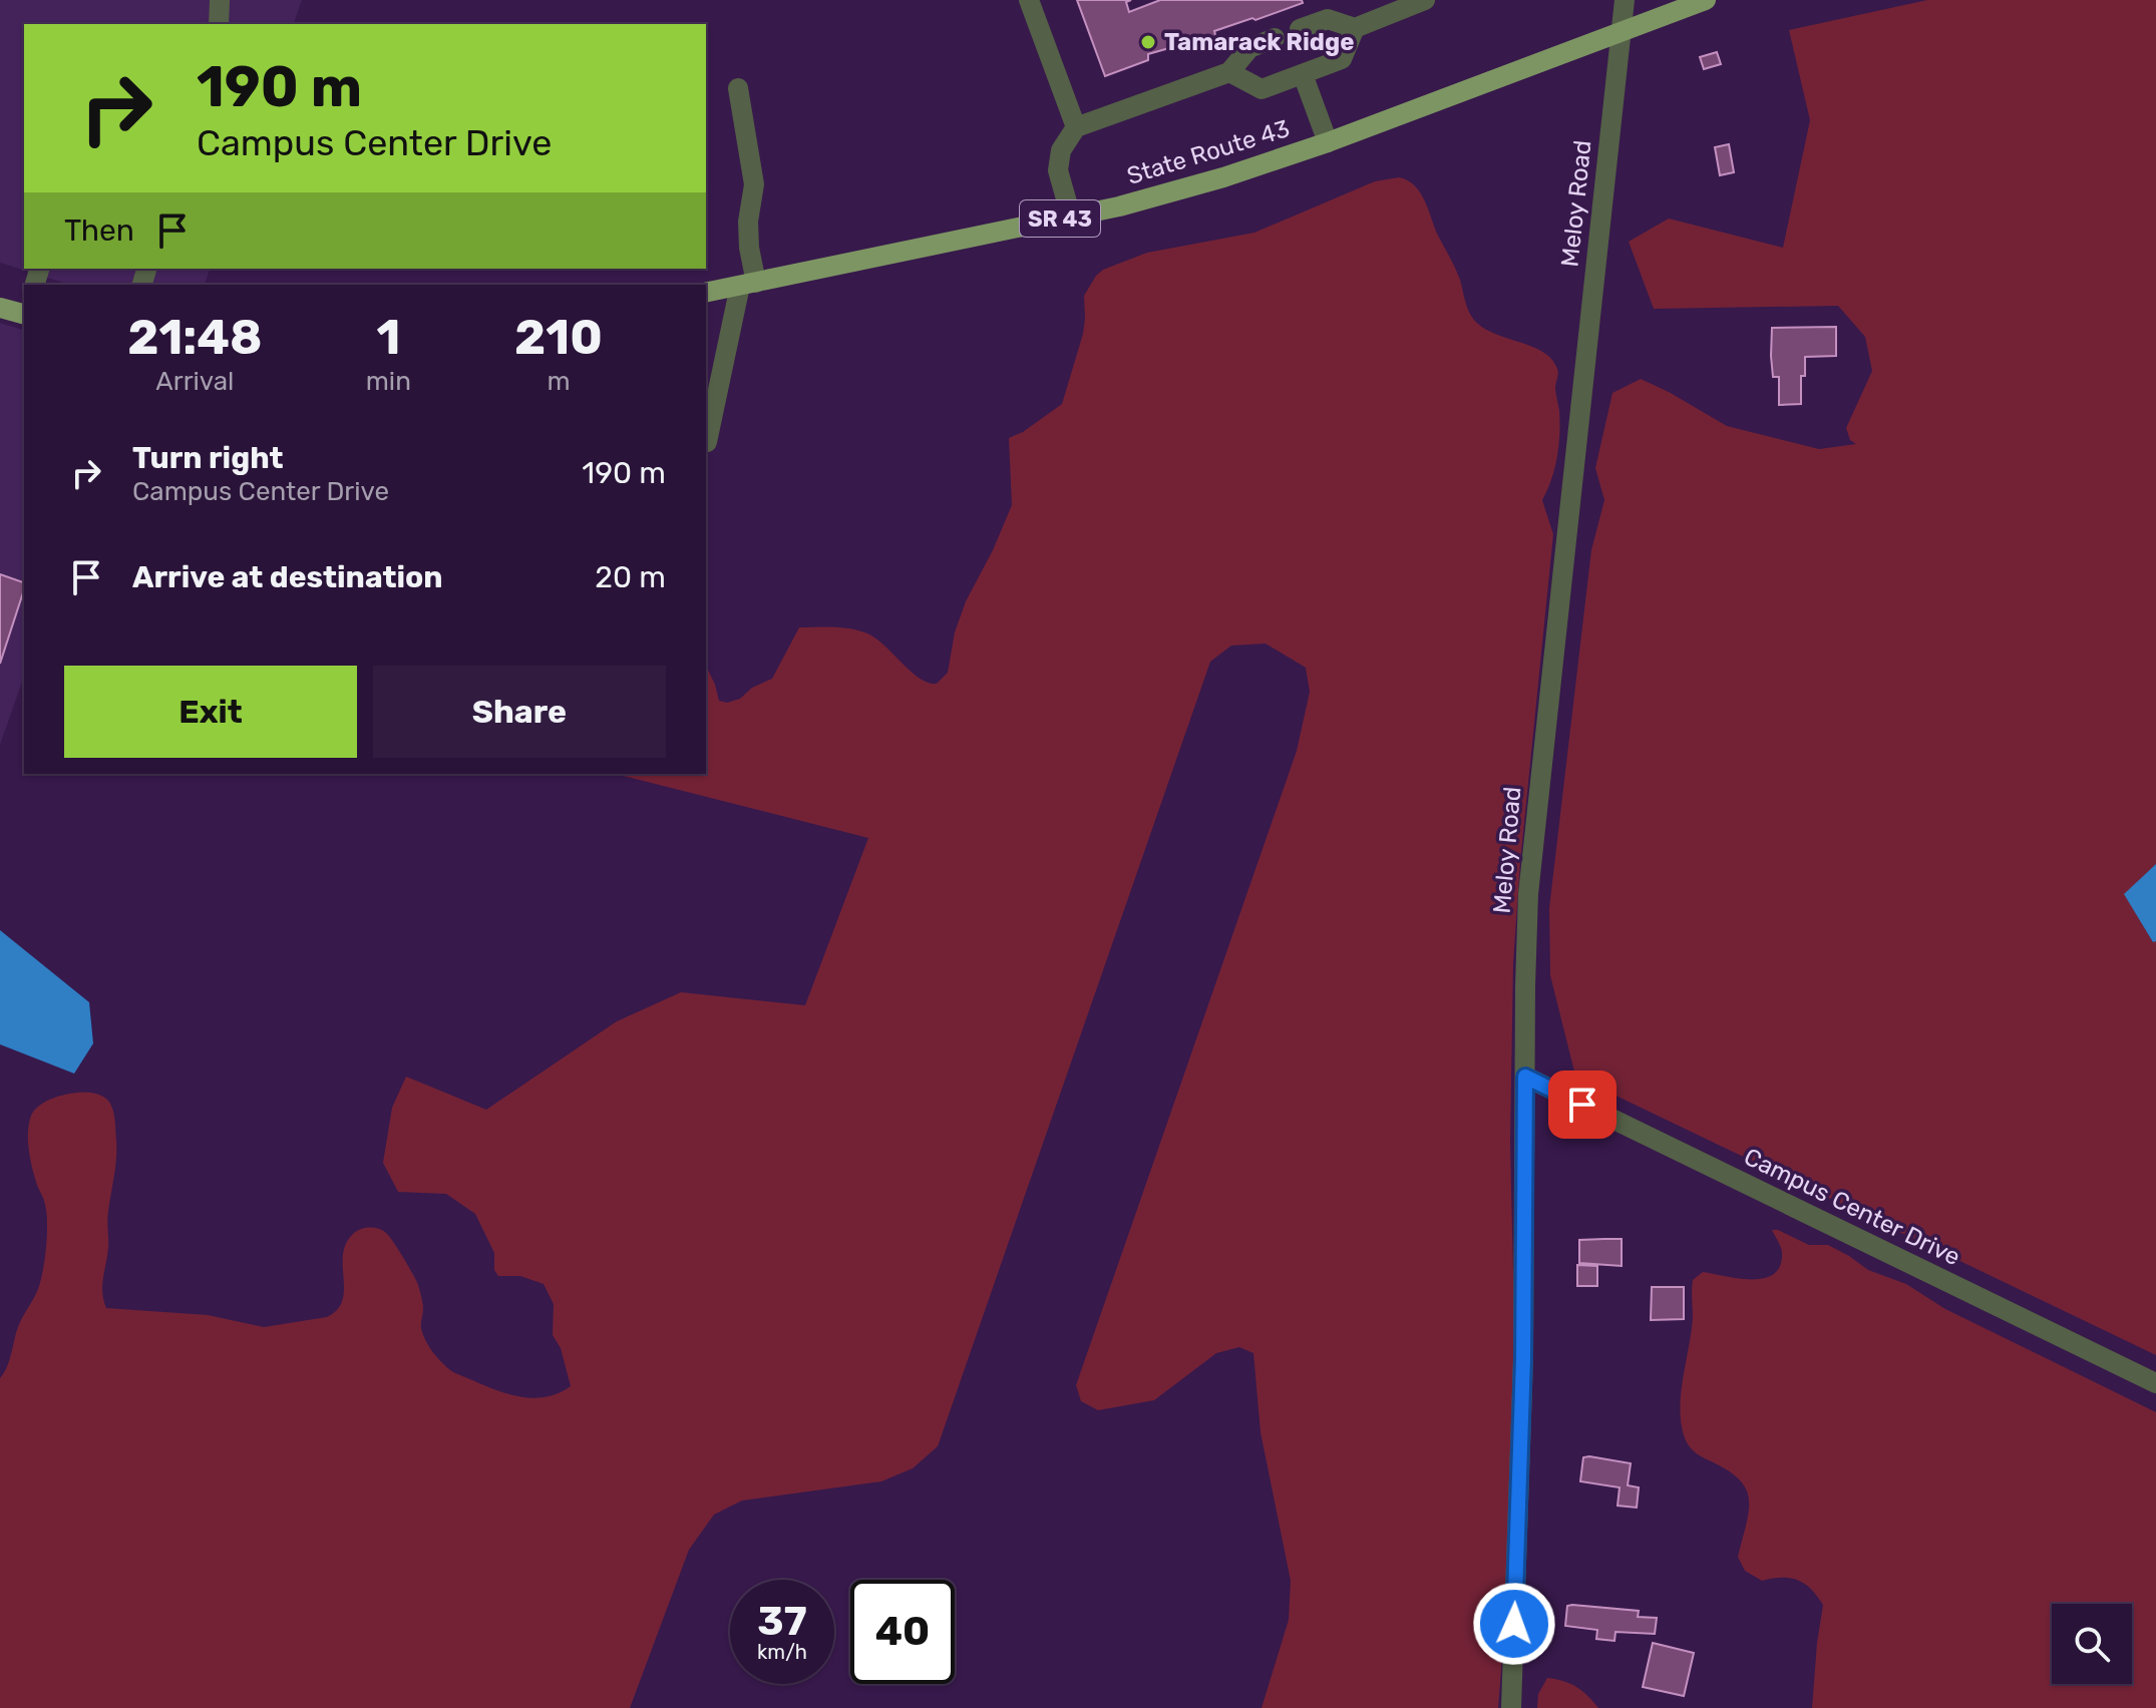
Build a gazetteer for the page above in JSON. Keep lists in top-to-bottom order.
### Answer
{
  "streets": {
    "main road": ["State Route 43", "SR 43"],
    "street": ["Meloy Road", "Campus Center Drive"]
  },
  "crossings": [
    ["State Route 43", "Meloy Road"],
    ["State Route 43", "SR 43"],
    ["Meloy Road", "SR 43"],
    ["Meloy Road", "Campus Center Drive"]
  ],
  "places": ["Tamarack Ridge"],
  "page": {
    "turn": ["190 m", "Campus Center Drive"],
    "then": "Then",
    "eta": [
      "21:48",
      "Arrival",
      "1",
      "min",
      "210",
      "m"
    ],
    "list": [
      {
        "name": "Turn right",
        "note": "Campus Center Drive",
        "value": "190 m"
      },
      {
        "name": "Arrive at destination",
        "value": "20 m"
      }
    ],
    "buttons": ["Exit", "Share"],
    "speed": "37 km/h",
    "limit": "40"
  }
}
